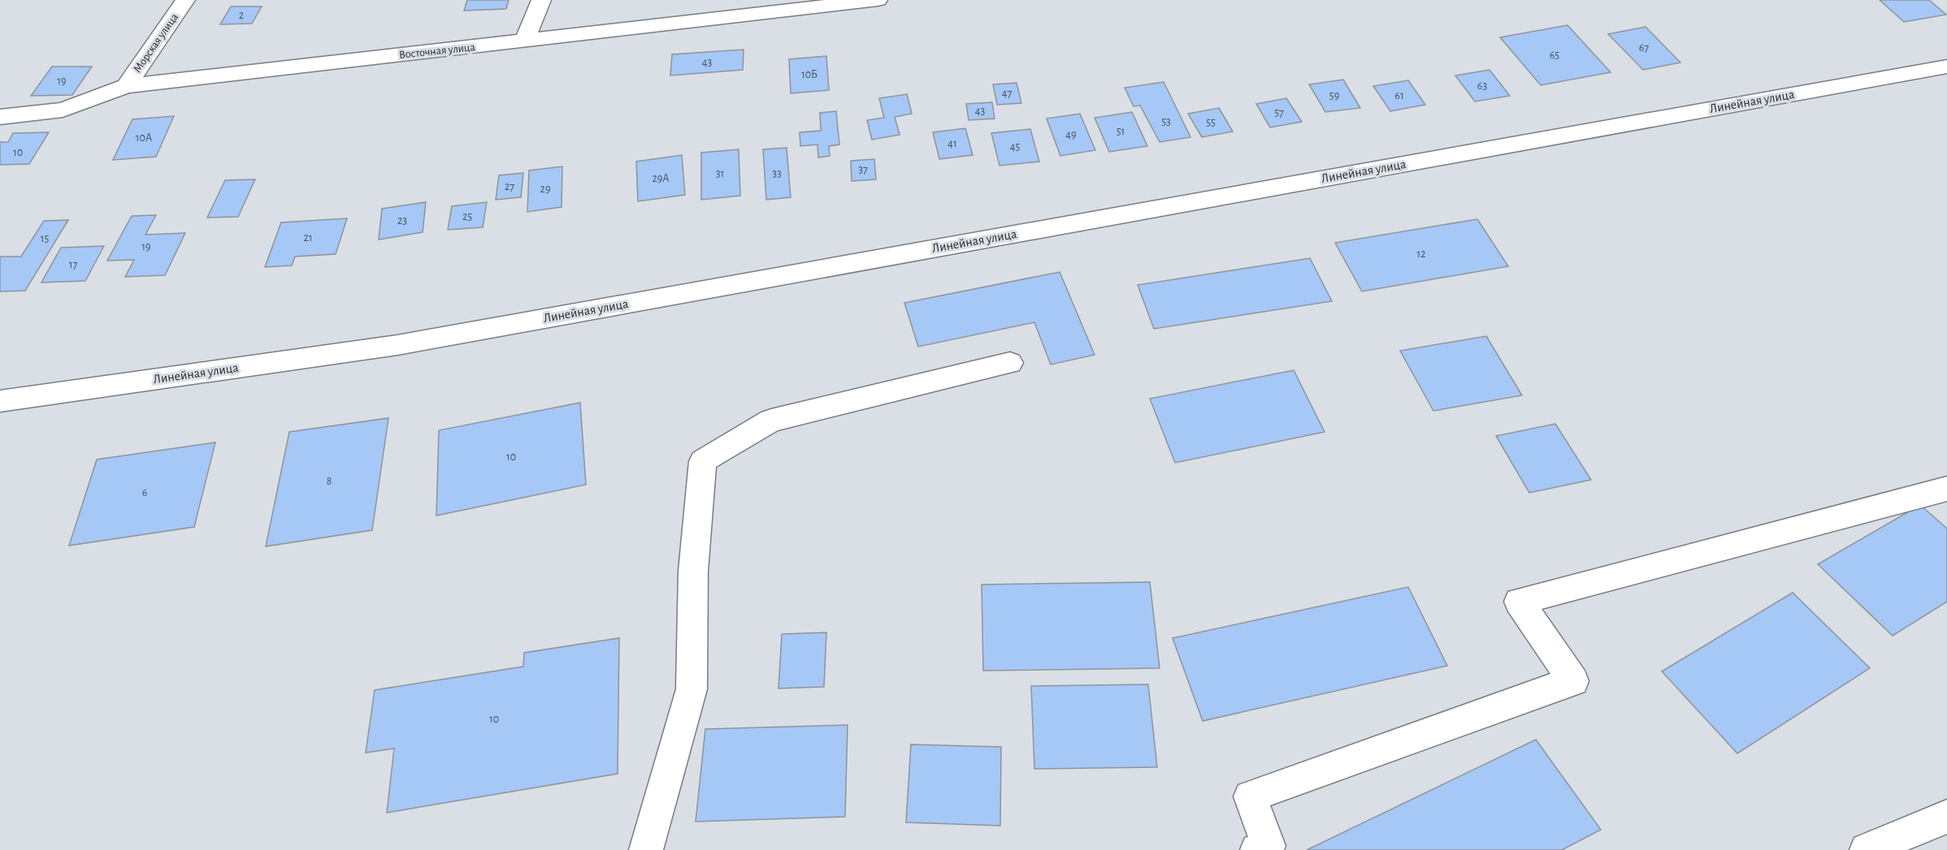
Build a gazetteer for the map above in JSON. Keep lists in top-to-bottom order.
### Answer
{
  "streets": {
    "street": ["Морская улица", "Восточная улица", "Линейная улица"]
  },
  "crossings": [
    ["Морская улица", "Восточная улица"]
  ],
  "house_numbers": [
    "2",
    "67",
    "65",
    "43",
    "10Б",
    "19",
    "63",
    "47",
    "59",
    "61",
    "43",
    "57",
    "53",
    "55",
    "51",
    "49",
    "10А",
    "41",
    "45",
    "10",
    "37",
    "31",
    "33",
    "29А",
    "27",
    "29",
    "25",
    "23",
    "21",
    "15",
    "19",
    "12",
    "17",
    "10",
    "8",
    "6",
    "10"
  ]
}
